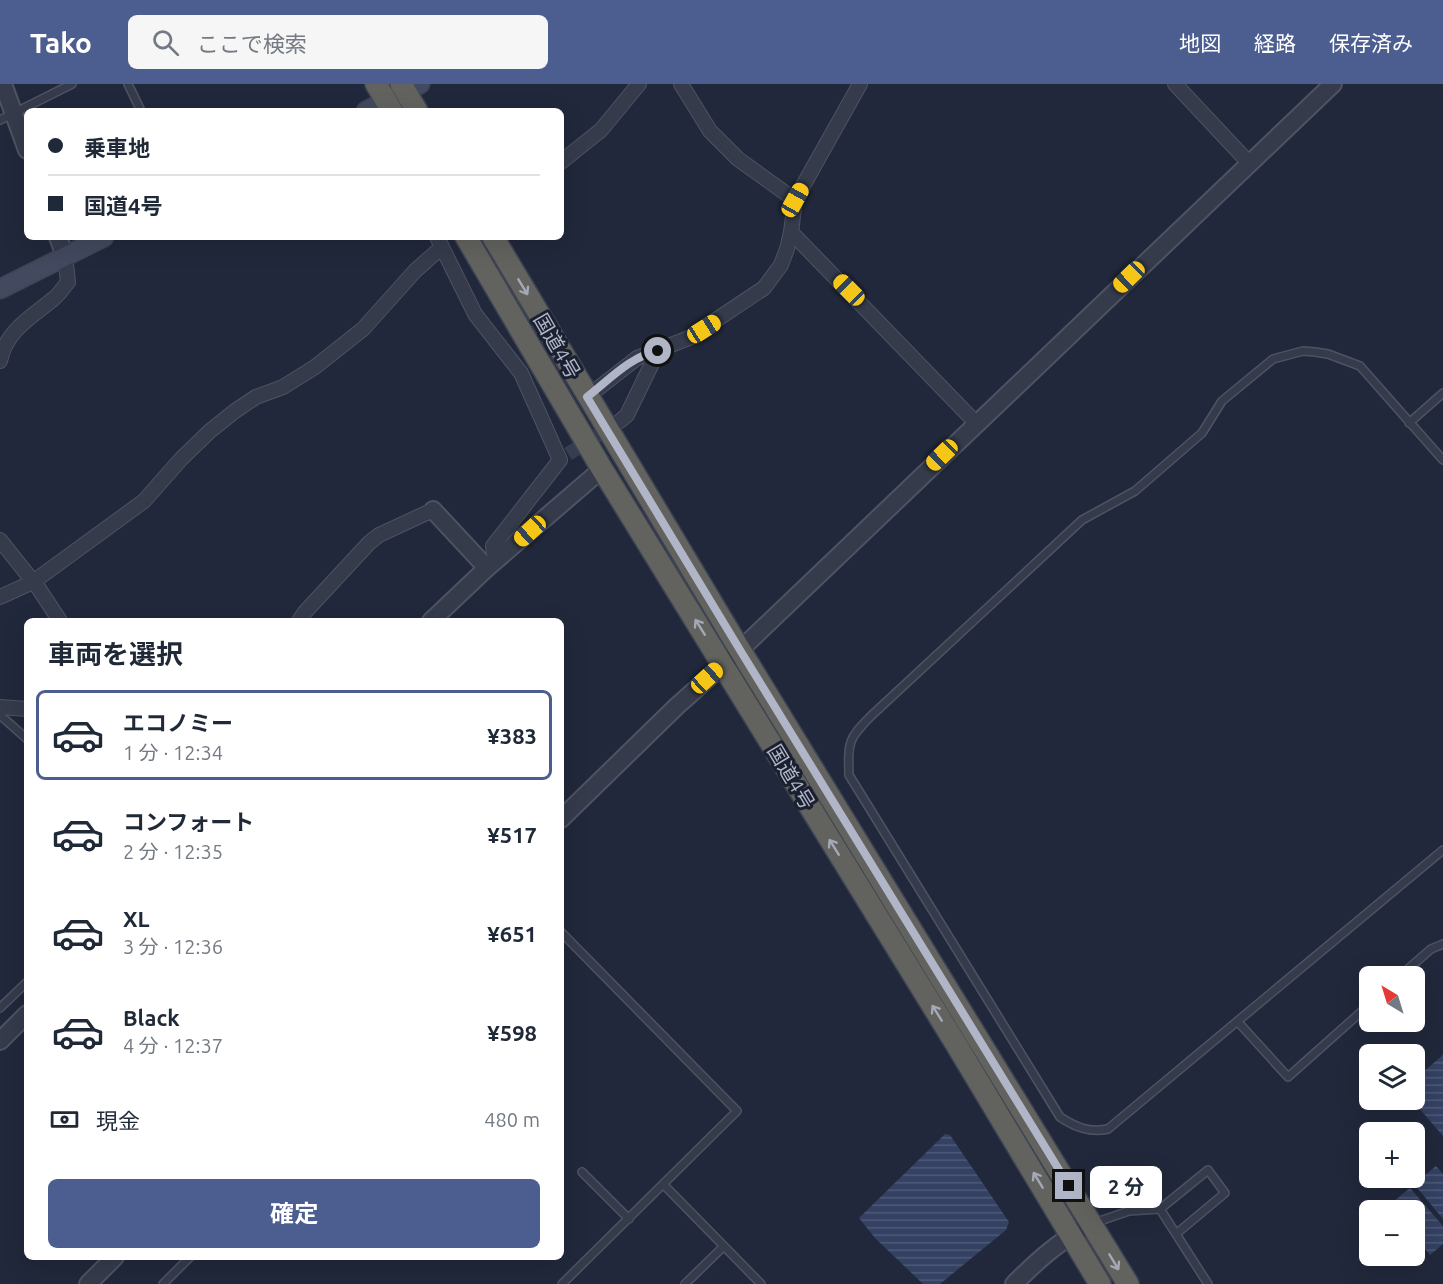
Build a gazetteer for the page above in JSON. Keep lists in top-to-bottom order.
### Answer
{
  "streets": {
    "highway": ["国道4号"]
  },
  "north": "top left",
  "page": {
    "header": "Tako",
    "search": "ここで検索",
    "nav": ["地図", "経路", "保存済み"],
    "banner": ["乗車地", "国道4号"],
    "heading": "車両を選択",
    "list": [
      {
        "name": "エコノミー",
        "note": "1 分 · 12:34",
        "value": "¥383"
      },
      {
        "name": "コンフォート",
        "note": "2 分 · 12:35",
        "value": "¥517"
      },
      {
        "name": "XL",
        "note": "3 分 · 12:36",
        "value": "¥651"
      },
      {
        "name": "Black",
        "note": "4 分 · 12:37",
        "value": "¥598"
      }
    ],
    "map_buttons": ["+", "−"],
    "pay": ["現金", "480 m"],
    "bubble": "2 分",
    "buttons": "確定"
  }
}
